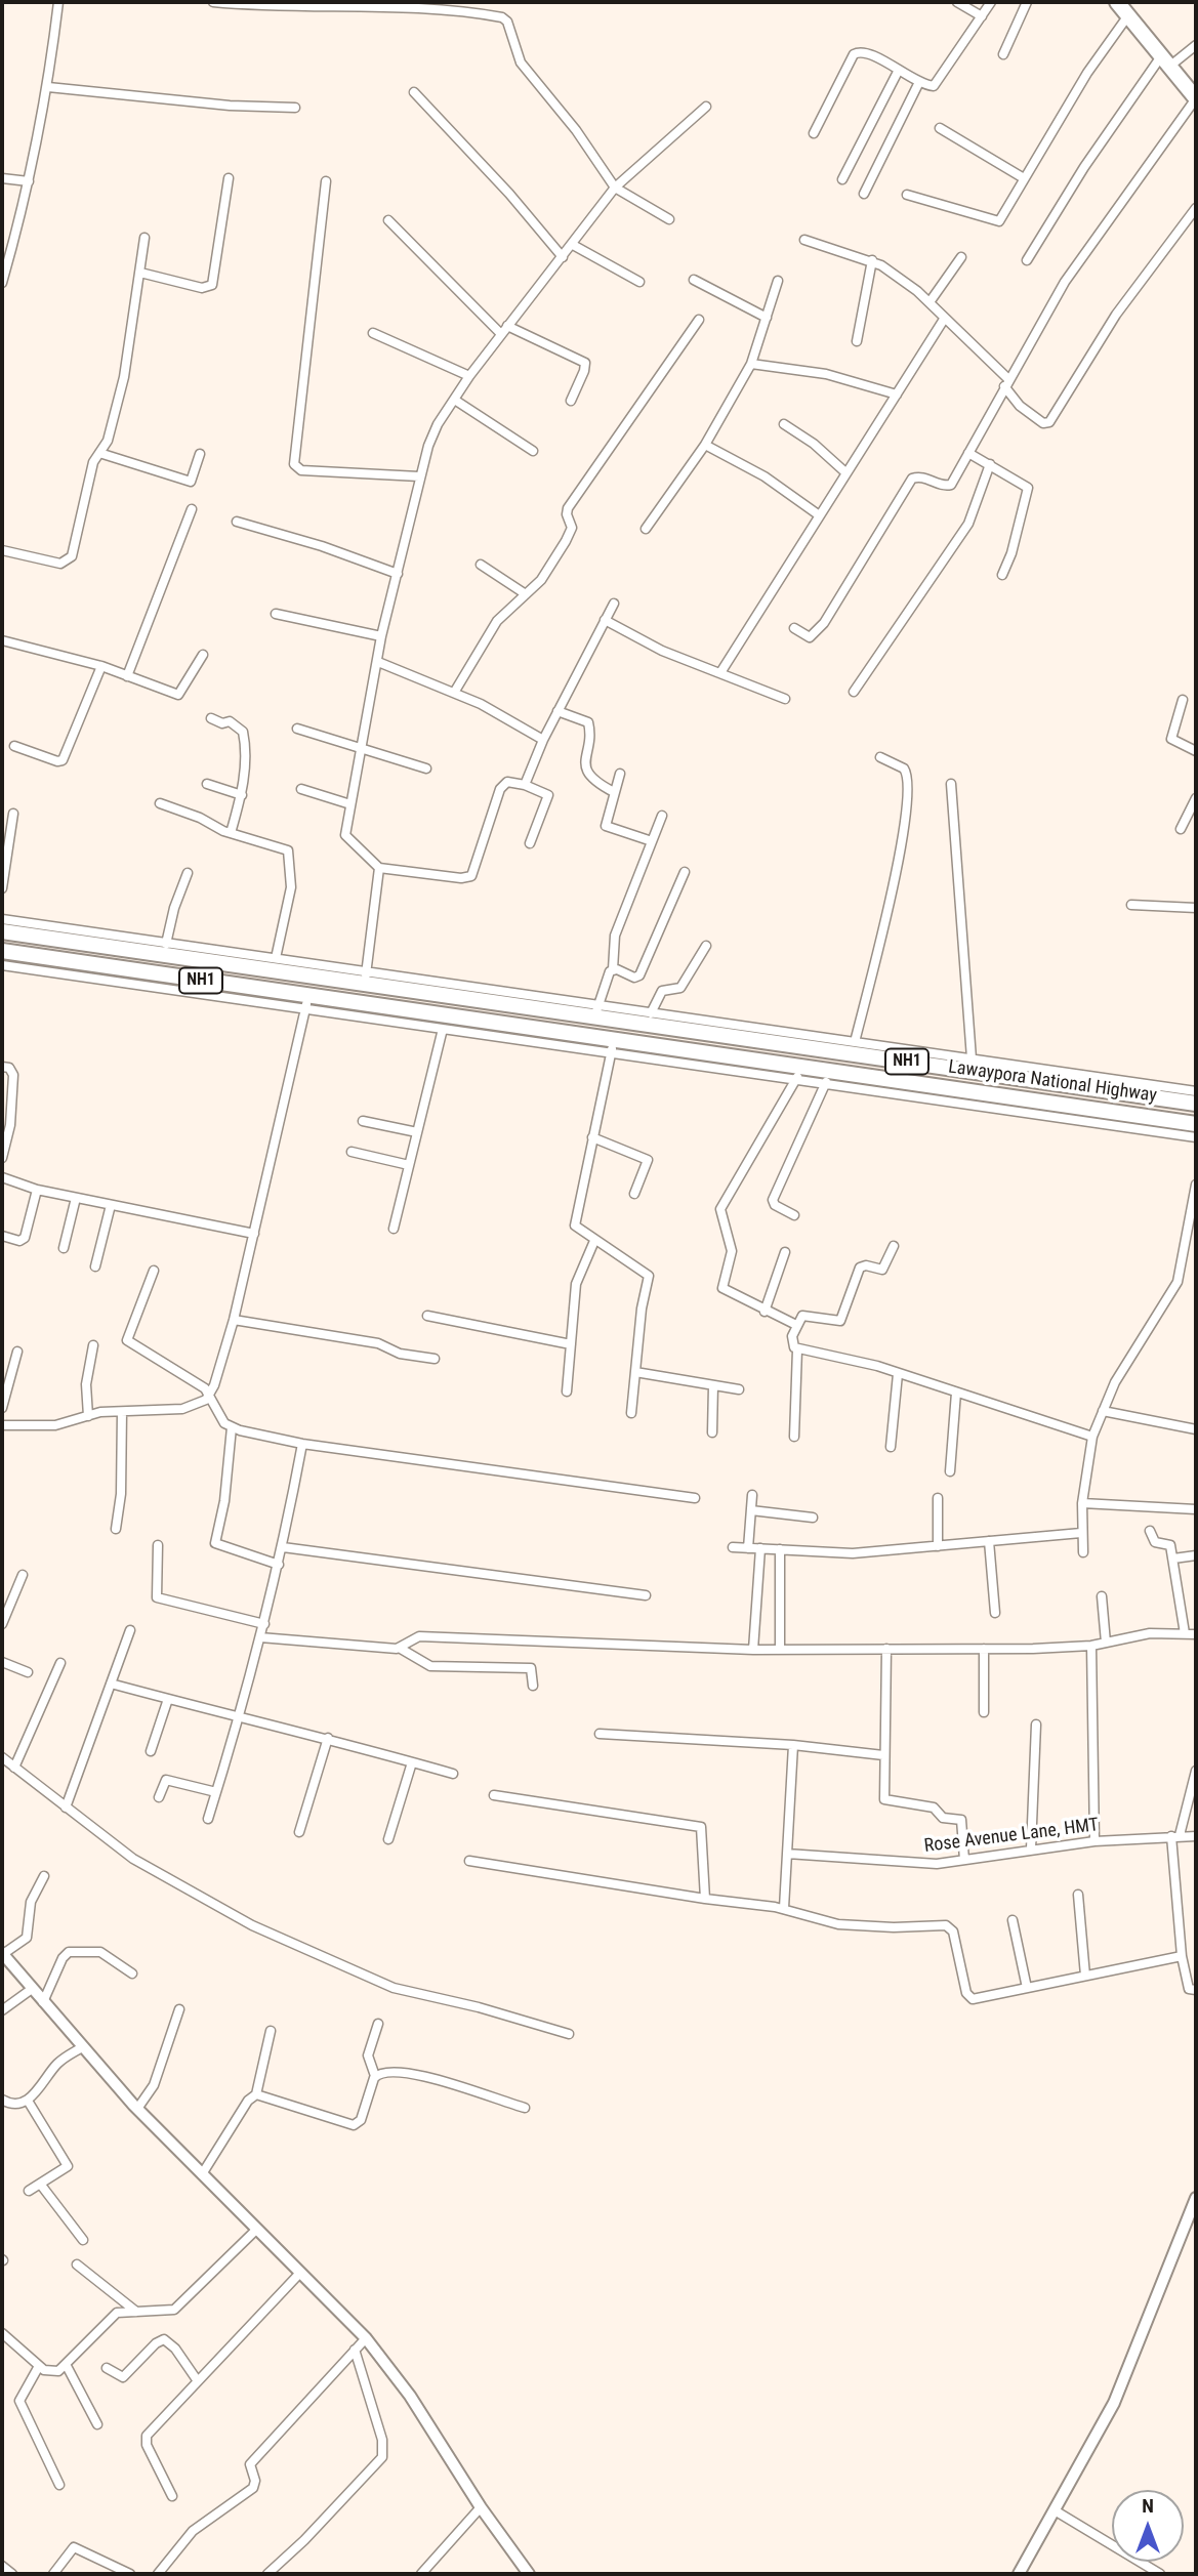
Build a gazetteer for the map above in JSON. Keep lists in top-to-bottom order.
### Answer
{
  "streets": {
    "highway": ["NH1", "Lawaypora National Highway"],
    "street": ["Rose Avenue Lane, HMT"]
  },
  "crossings": [
    ["NH1", "Lawaypora National Highway"]
  ],
  "north": "top"
}
